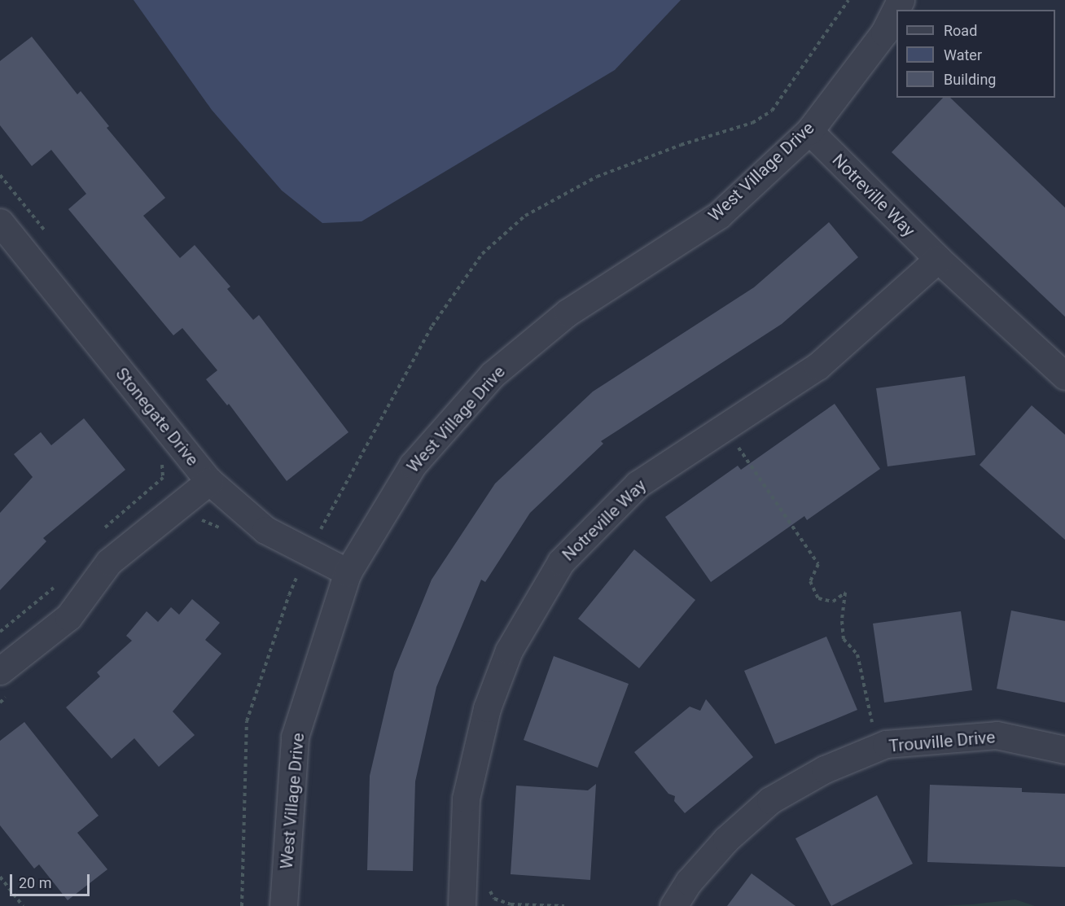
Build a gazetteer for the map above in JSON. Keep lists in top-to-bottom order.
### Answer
{
  "streets": {
    "street": [
      "West Village Drive",
      "Notreville Way",
      "Stonegate Drive",
      "Trouville Drive"
    ]
  },
  "crossings": [
    ["West Village Drive", "Notreville Way"],
    ["West Village Drive", "Stonegate Drive"]
  ],
  "legend": ["Road", "Water", "Building"],
  "scale_bar": "20 m"
}
